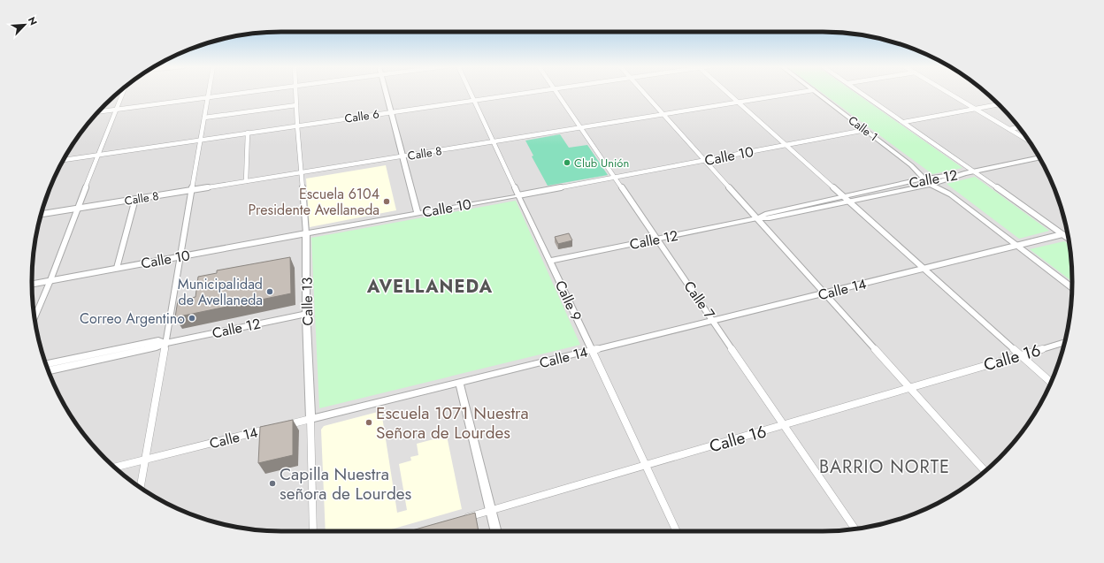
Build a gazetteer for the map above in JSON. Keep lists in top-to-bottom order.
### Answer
{
  "streets": {
    "street": [
      "Calle 6",
      "Calle 1",
      "Calle 8",
      "Calle 10",
      "Calle 12",
      "Calle 14",
      "Calle 7",
      "Calle 9",
      "Calle 13",
      "Calle 16"
    ]
  },
  "crossings": [
    ["Calle 6", "Calle 9"],
    ["Calle 6", "Calle 13"],
    ["Calle 1", "Calle 10"],
    ["Calle 1", "Calle 12"],
    ["Calle 1", "Calle 14"],
    ["Calle 8", "Calle 7"],
    ["Calle 8", "Calle 9"],
    ["Calle 8", "Calle 13"],
    ["Calle 10", "Calle 7"],
    ["Calle 10", "Calle 9"],
    ["Calle 10", "Calle 13"],
    ["Calle 12", "Calle 7"],
    ["Calle 12", "Calle 9"],
    ["Calle 12", "Calle 13"],
    ["Calle 14", "Calle 7"],
    ["Calle 14", "Calle 9"],
    ["Calle 14", "Calle 13"],
    ["Calle 7", "Calle 16"],
    ["Calle 9", "Calle 16"]
  ],
  "districts": ["AVELLANEDA", "BARRIO NORTE"],
  "places": [
    "Club Unión",
    "Escuela 6104 Presidente Avellaneda",
    "Municipalidad de Avellaneda",
    "Correo Argentino",
    "Escuela 1071 Nuestra Señora de Lourdes",
    "Capilla Nuestra señora de Lourdes"
  ],
  "north": "top right"
}
